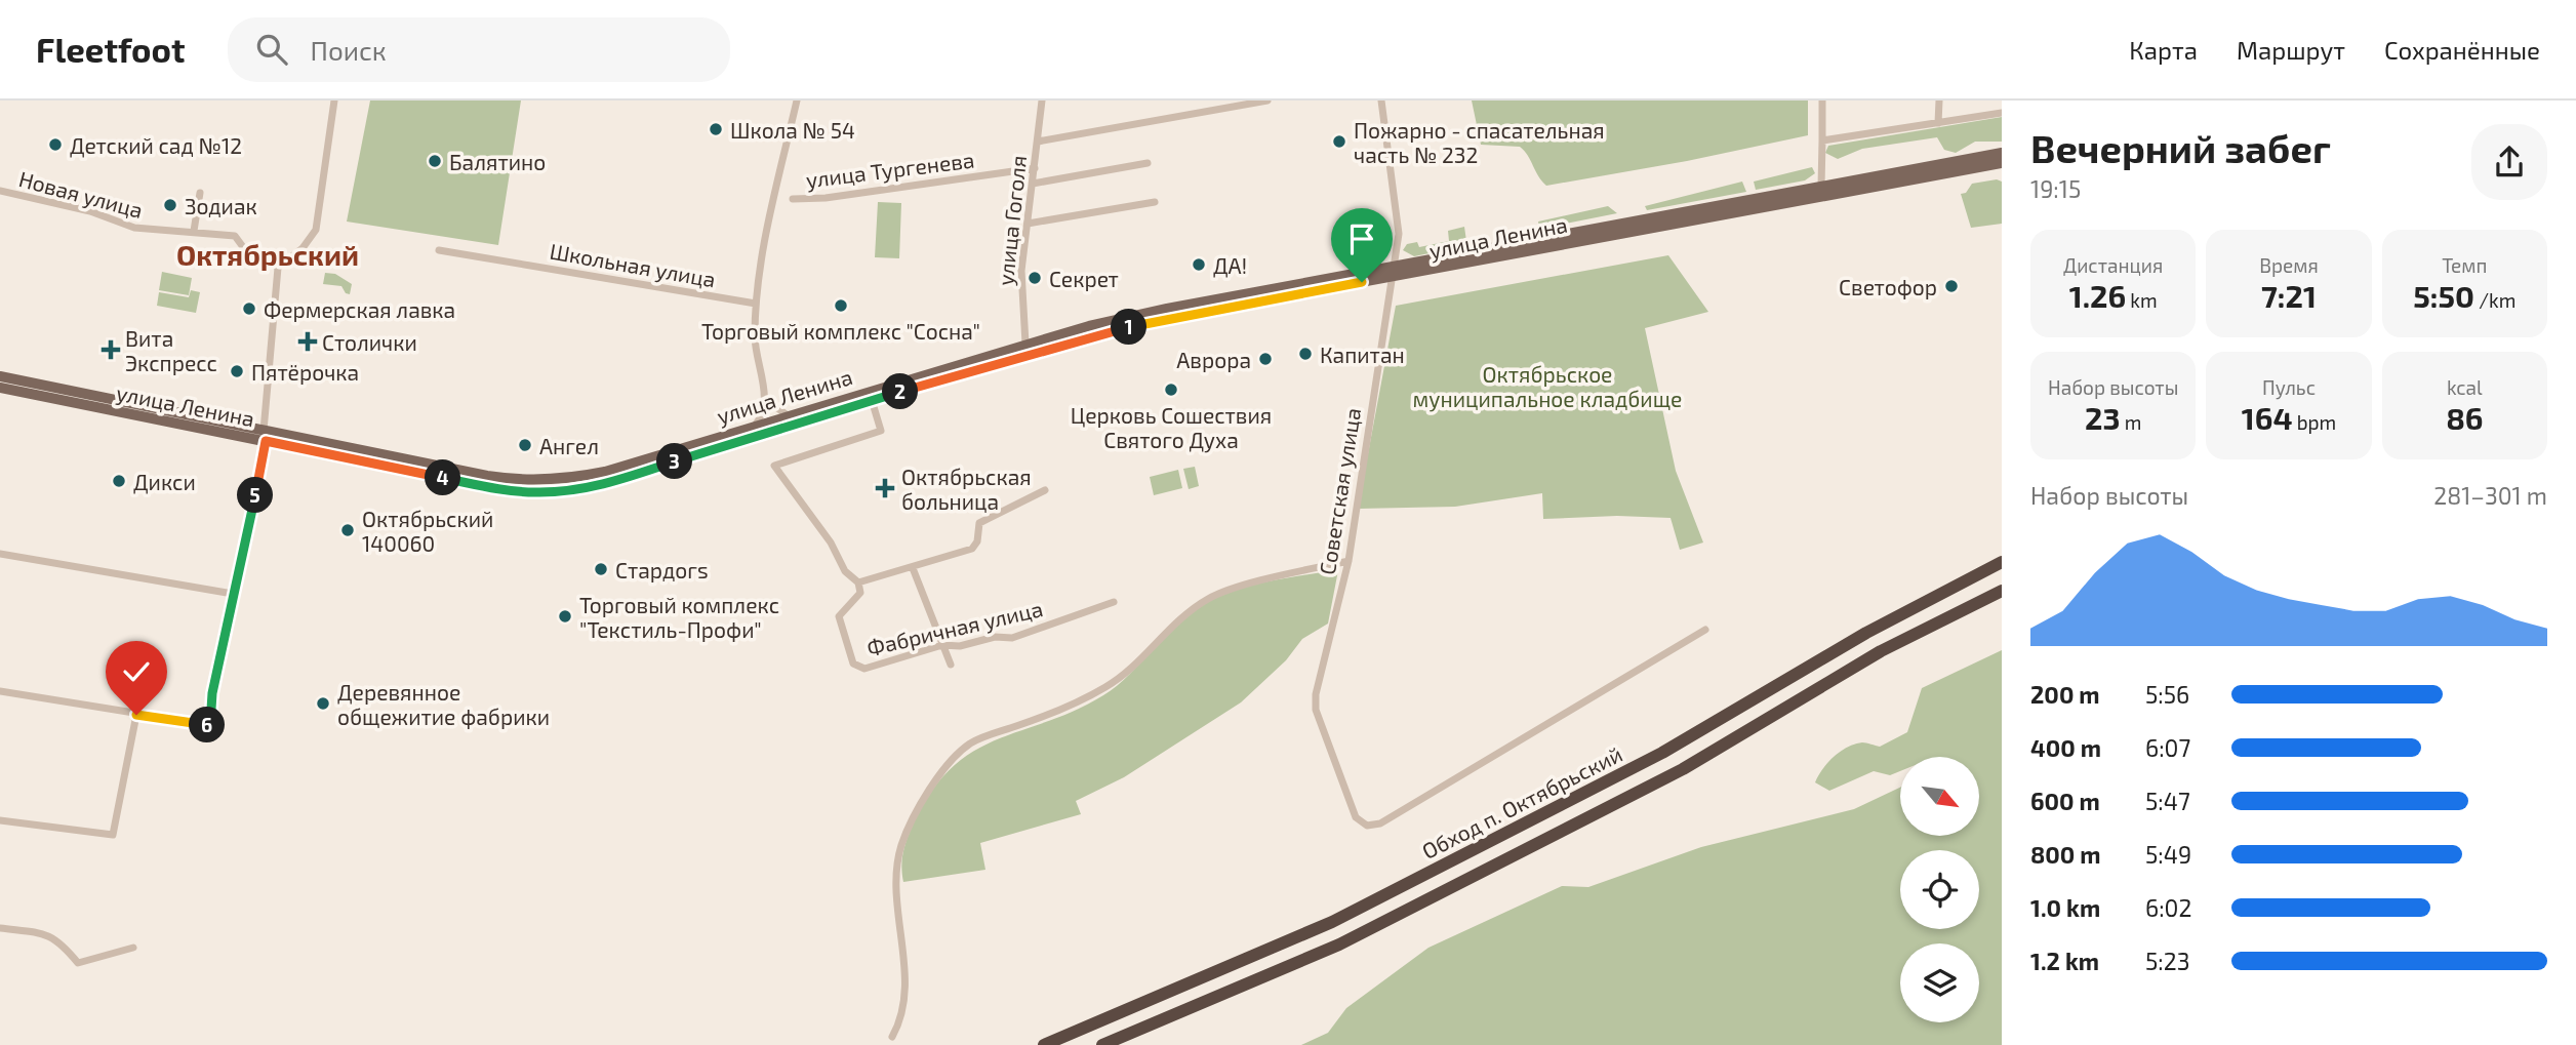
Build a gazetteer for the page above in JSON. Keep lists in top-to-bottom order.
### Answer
{
  "streets": {
    "highway": ["Обход п. Октябрьский"],
    "main road": ["улица Ленина"],
    "street": [
      "улица Тургенева",
      "Новая улица",
      "улица Гоголя",
      "Школьная улица",
      "Советская улица",
      "Фабричная улица"
    ]
  },
  "crossings": [
    ["улица Тургенева", "улица Гоголя"],
    ["улица Гоголя", "улица Ленина"],
    ["улица Ленина", "Советская улица"]
  ],
  "districts": ["Октябрьский"],
  "parks": ["Октябрьское муниципальное кладбище"],
  "places": {
    "other": [
      "Школа № 54",
      "Пожарно - спасательная часть № 232",
      "Детский сад №12",
      "Балятино",
      "Зодиак",
      "ДА!",
      "Секрет",
      "Светофор",
      "Торговый комплекс \"Сосна\"",
      "Фермерская лавка",
      "Капитан",
      "Аврора",
      "Пятёрочка",
      "Церковь Сошествия Святого Духа",
      "Ангел",
      "Дикси",
      "Октябрьский 140060",
      "Стардогs",
      "Торговый комплекс \"Текстиль-Профи\"",
      "Деревянное общежитие фабрики"
    ],
    "health": ["Столички", "Вита Экспресс", "Октябрьская больница"]
  },
  "north": "bottom right",
  "page": {
    "header": "Fleetfoot",
    "search": "Поиск",
    "nav": ["Карта", "Маршрут", "Сохранённые"],
    "heading": ["Вечерний забег", "19:15"],
    "stats": [
      ["Дистанция", "1.26 km"],
      ["Время", "7:21"],
      ["Темп", "5:50 /km"],
      ["Набор высоты", "23 m"],
      ["Пульс", "164 bpm"],
      ["kcal", "86"]
    ],
    "pins": [
      "1",
      "2",
      "3",
      "4",
      "5",
      "6"
    ],
    "chart": ["Набор высоты", "281–301 m"],
    "list": [
      {
        "name": "200 m",
        "note": "5:56"
      },
      {
        "name": "400 m",
        "note": "6:07"
      },
      {
        "name": "600 m",
        "note": "5:47"
      },
      {
        "name": "800 m",
        "note": "5:49"
      },
      {
        "name": "1.0 km",
        "note": "6:02"
      },
      {
        "name": "1.2 km",
        "note": "5:23"
      }
    ]
  }
}
